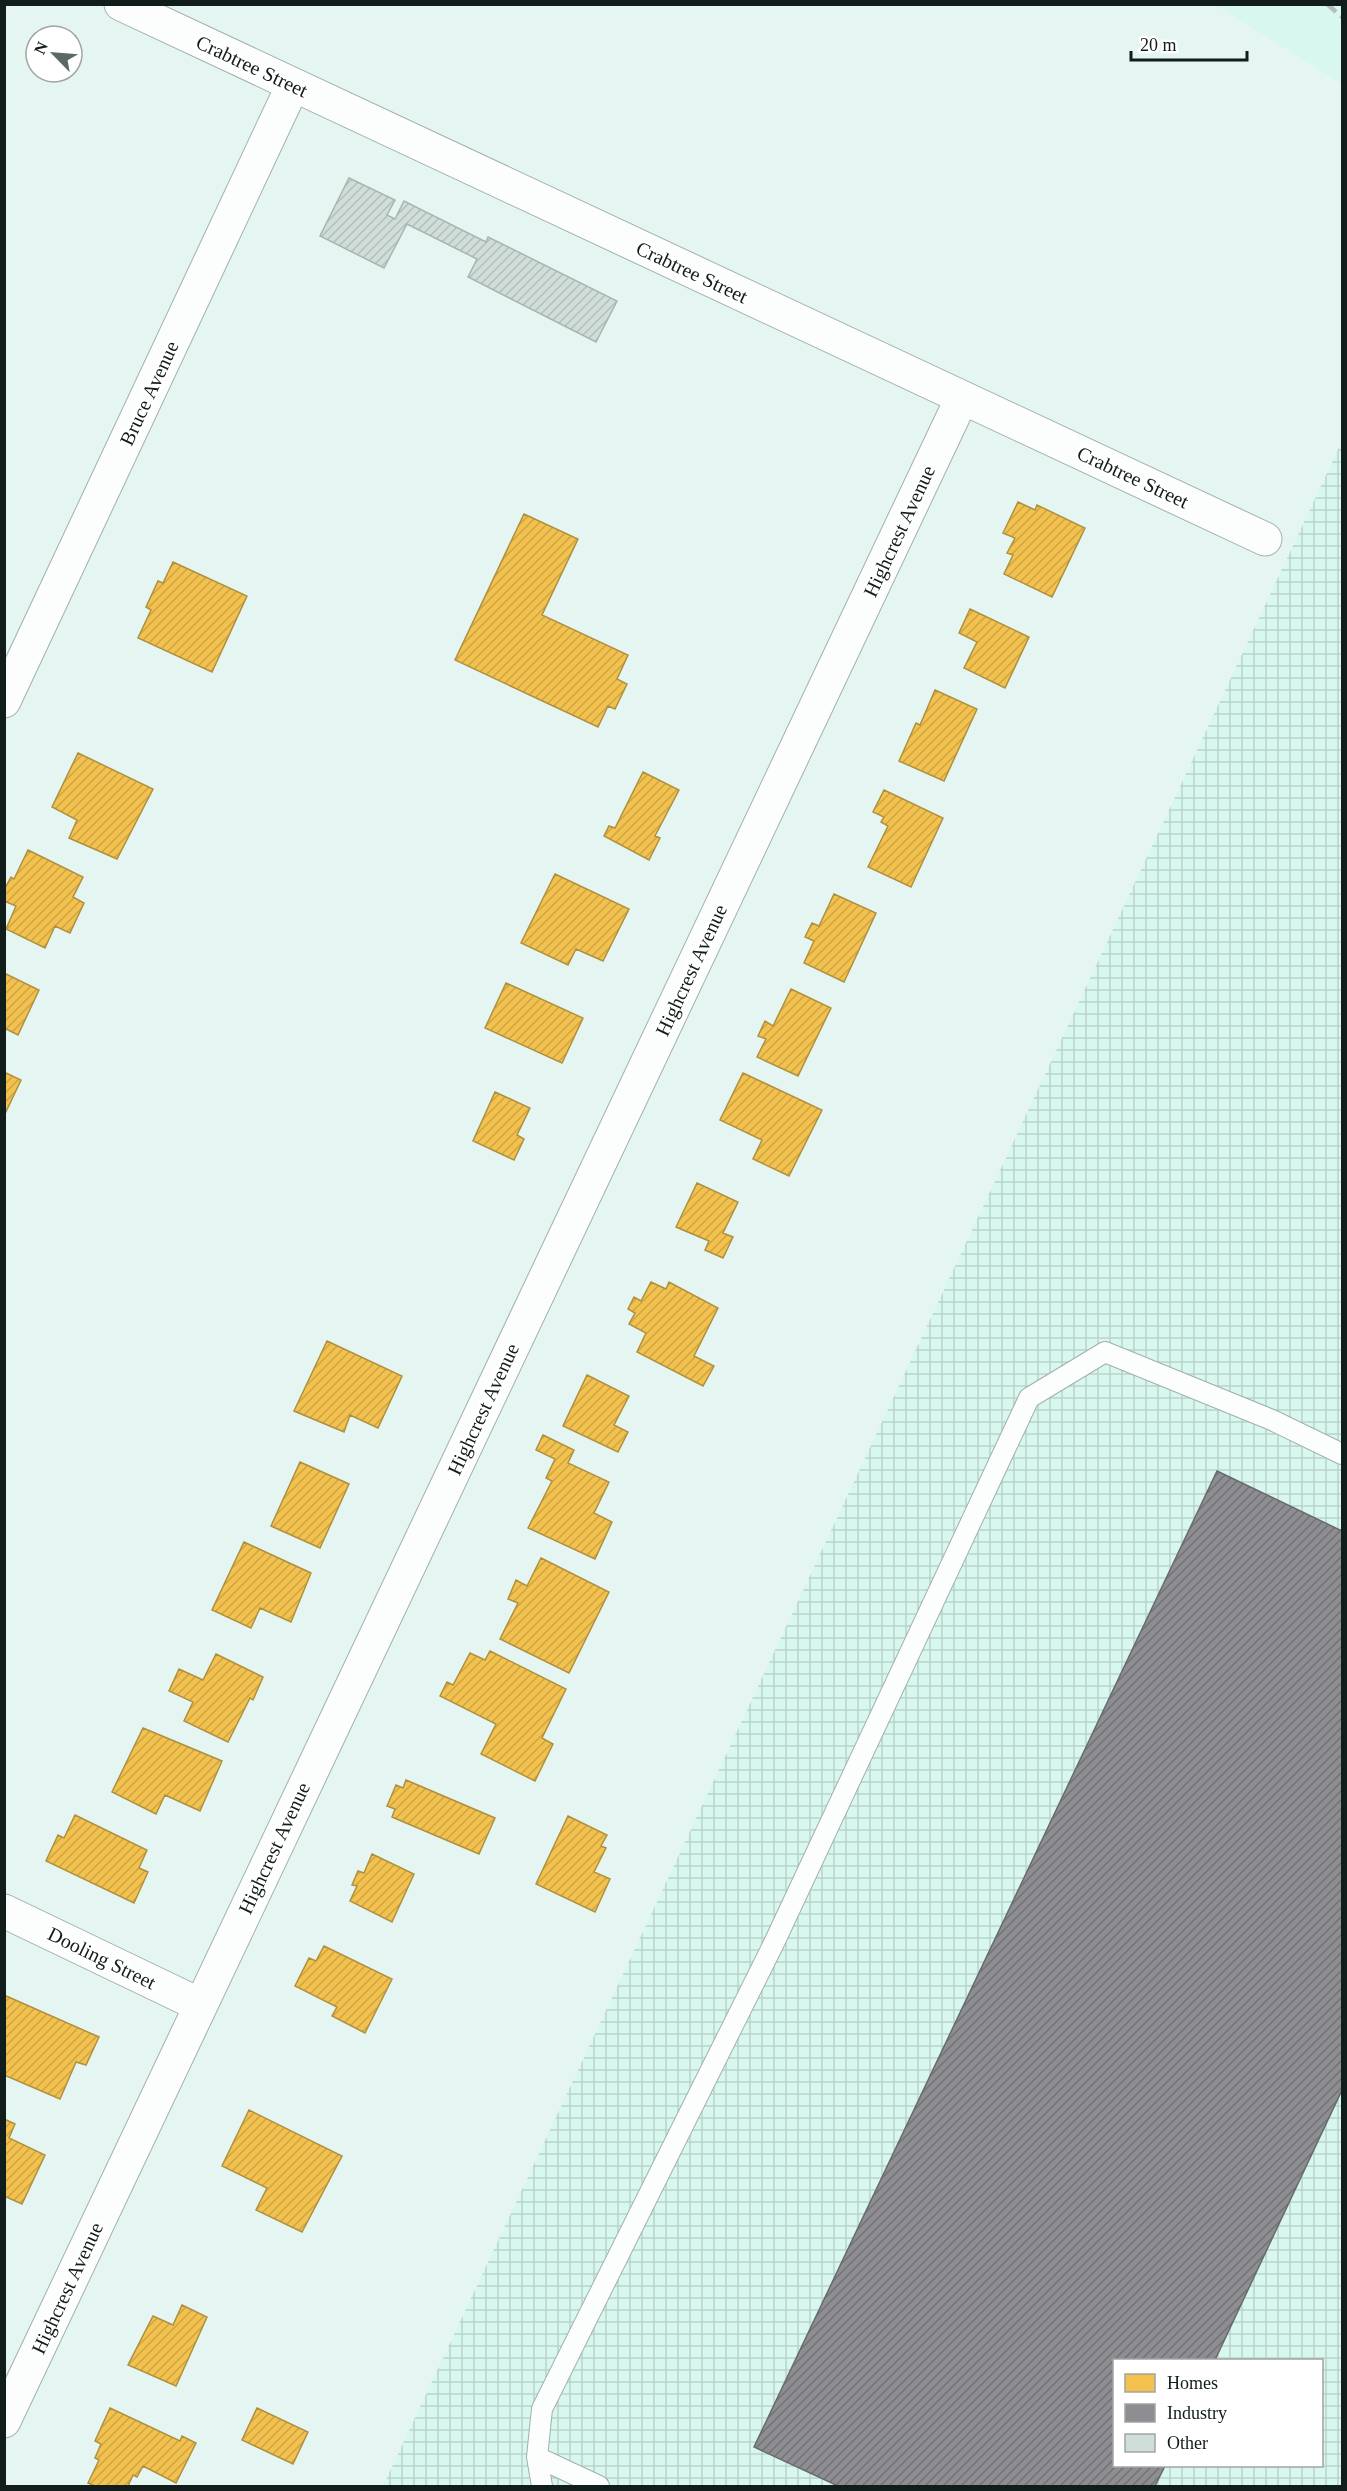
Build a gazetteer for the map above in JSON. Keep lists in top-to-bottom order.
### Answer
{
  "streets": {
    "street": [
      "Crabtree Street",
      "Bruce Avenue",
      "Highcrest Avenue",
      "Dooling Street"
    ]
  },
  "crossings": [
    ["Crabtree Street", "Bruce Avenue"],
    ["Crabtree Street", "Highcrest Avenue"],
    ["Highcrest Avenue", "Dooling Street"]
  ],
  "legend": ["Homes", "Industry", "Other"],
  "scale_bar": "20 m",
  "north": "top left"
}
